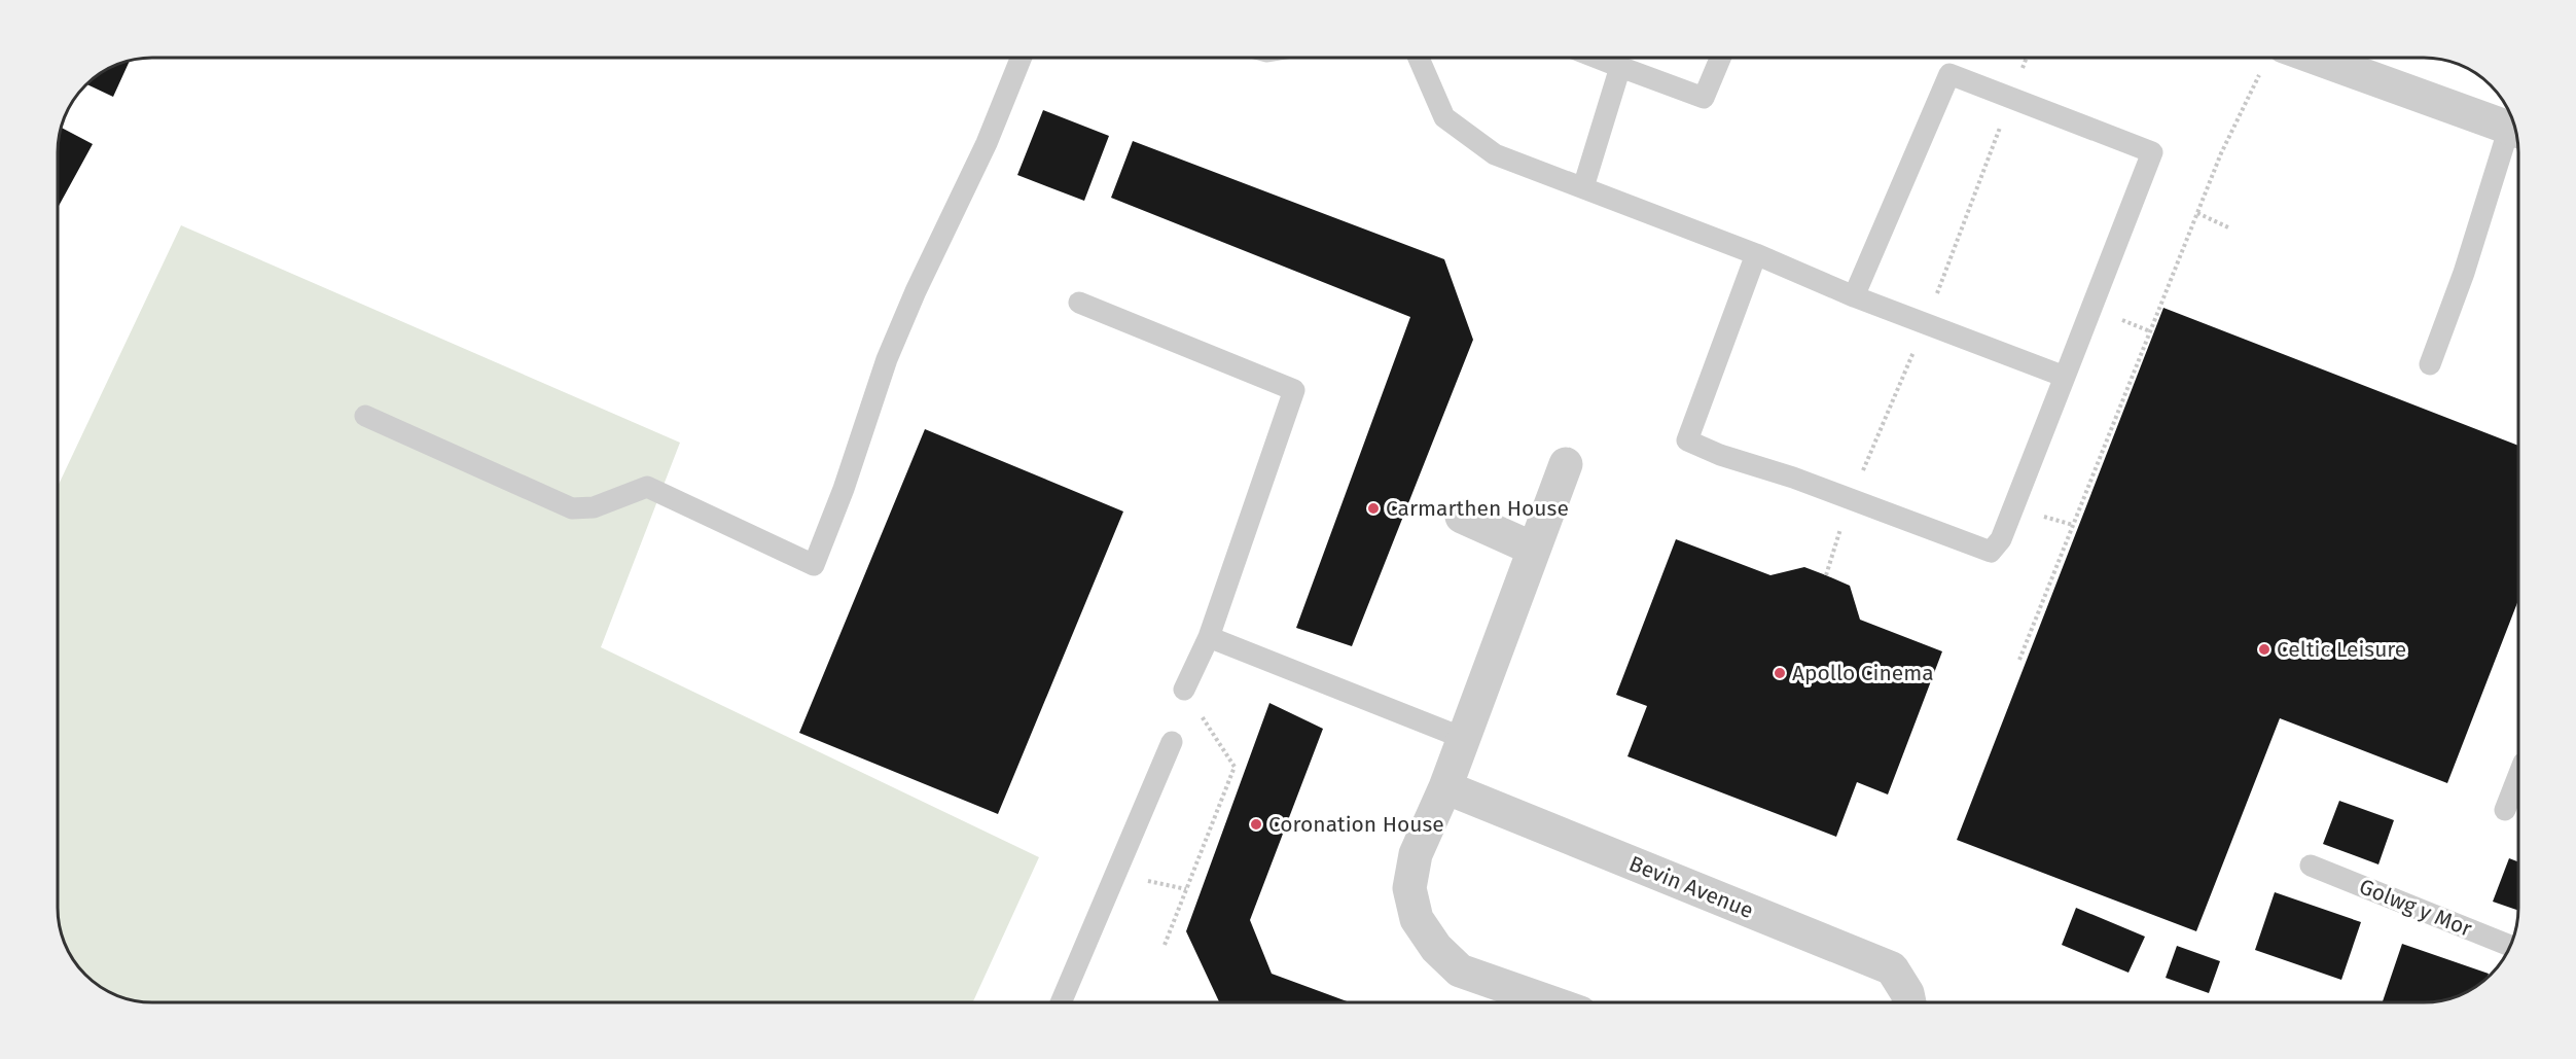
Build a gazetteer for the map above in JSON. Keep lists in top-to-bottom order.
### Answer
{
  "streets": {
    "street": ["Bevin Avenue"],
    "lane": ["Golwg y Mor"]
  },
  "places": [
    "Carmarthen House",
    "Celtic Leisure",
    "Apollo Cinema",
    "Coronation House"
  ]
}
